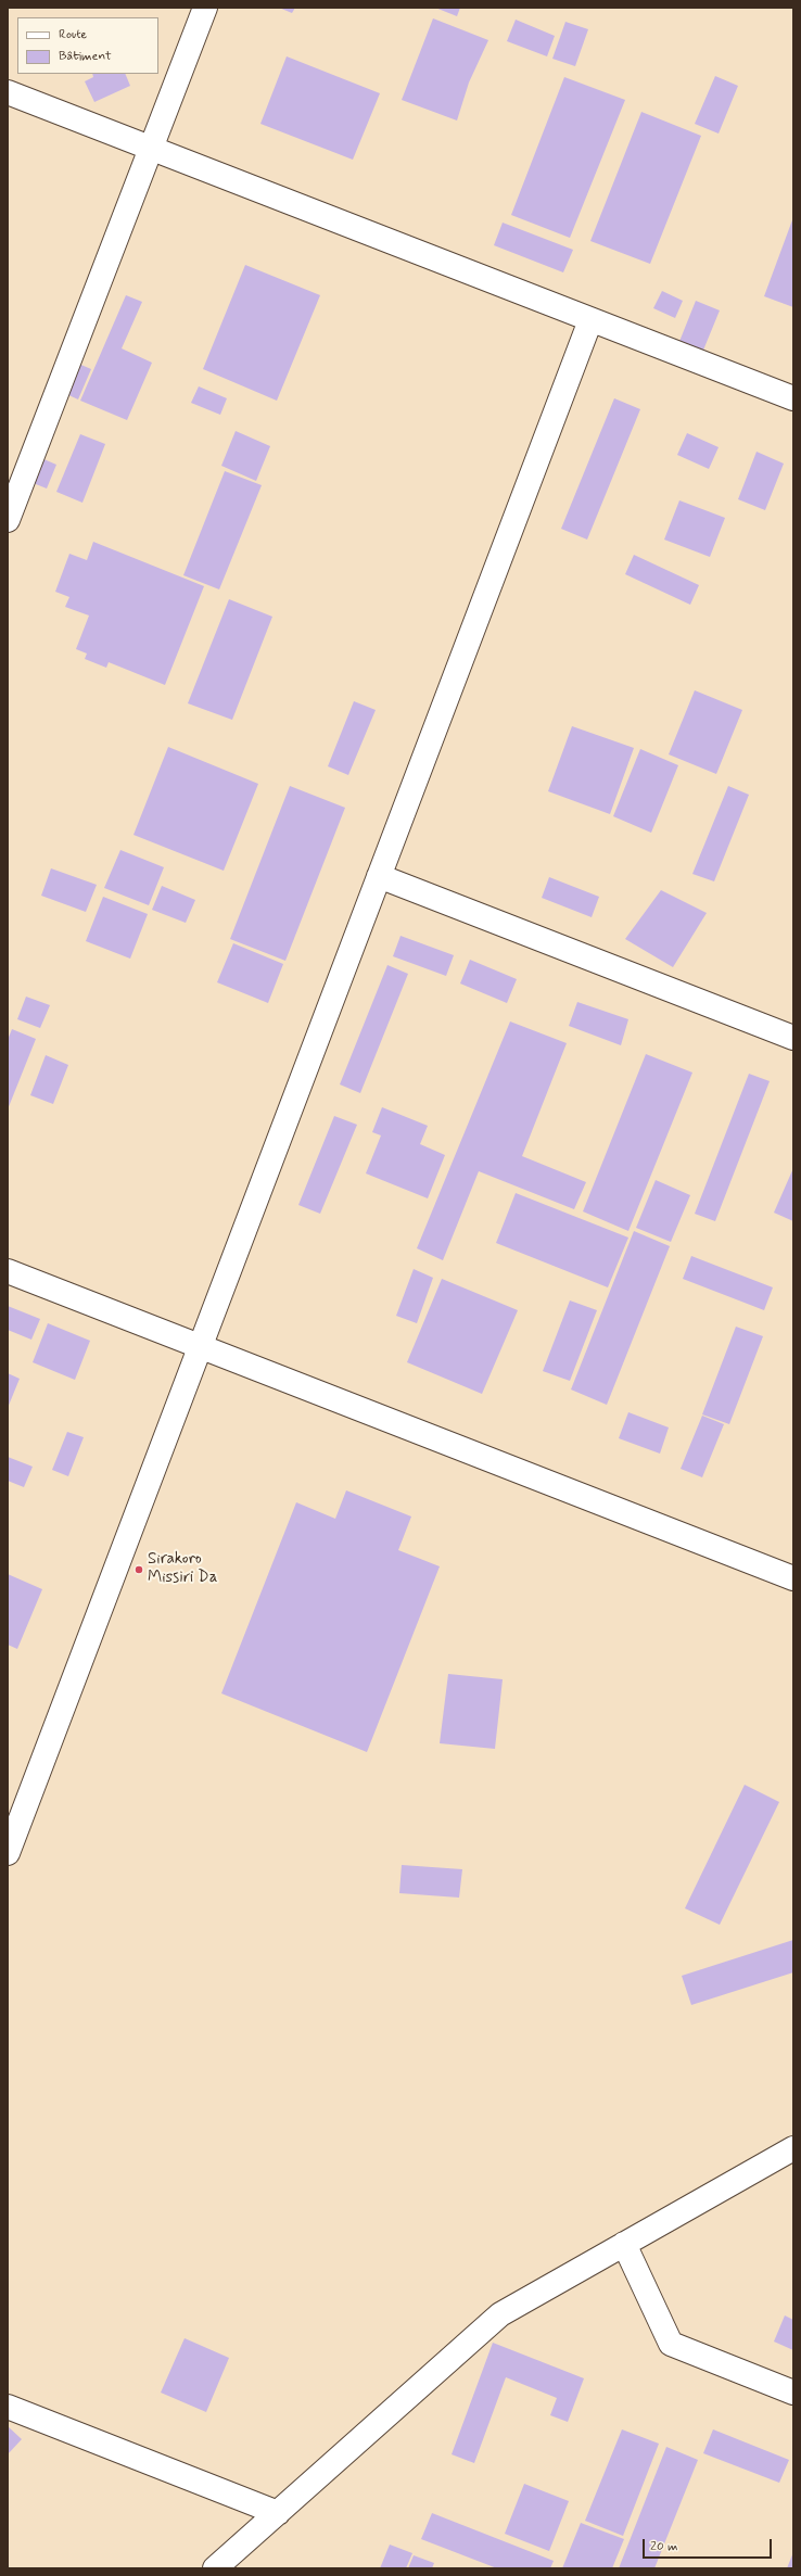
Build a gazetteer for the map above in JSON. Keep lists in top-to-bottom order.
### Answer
{
  "places": ["Sirakoro Missiri Da"],
  "legend": ["Route", "Bâtiment"],
  "scale_bar": "20 m"
}
